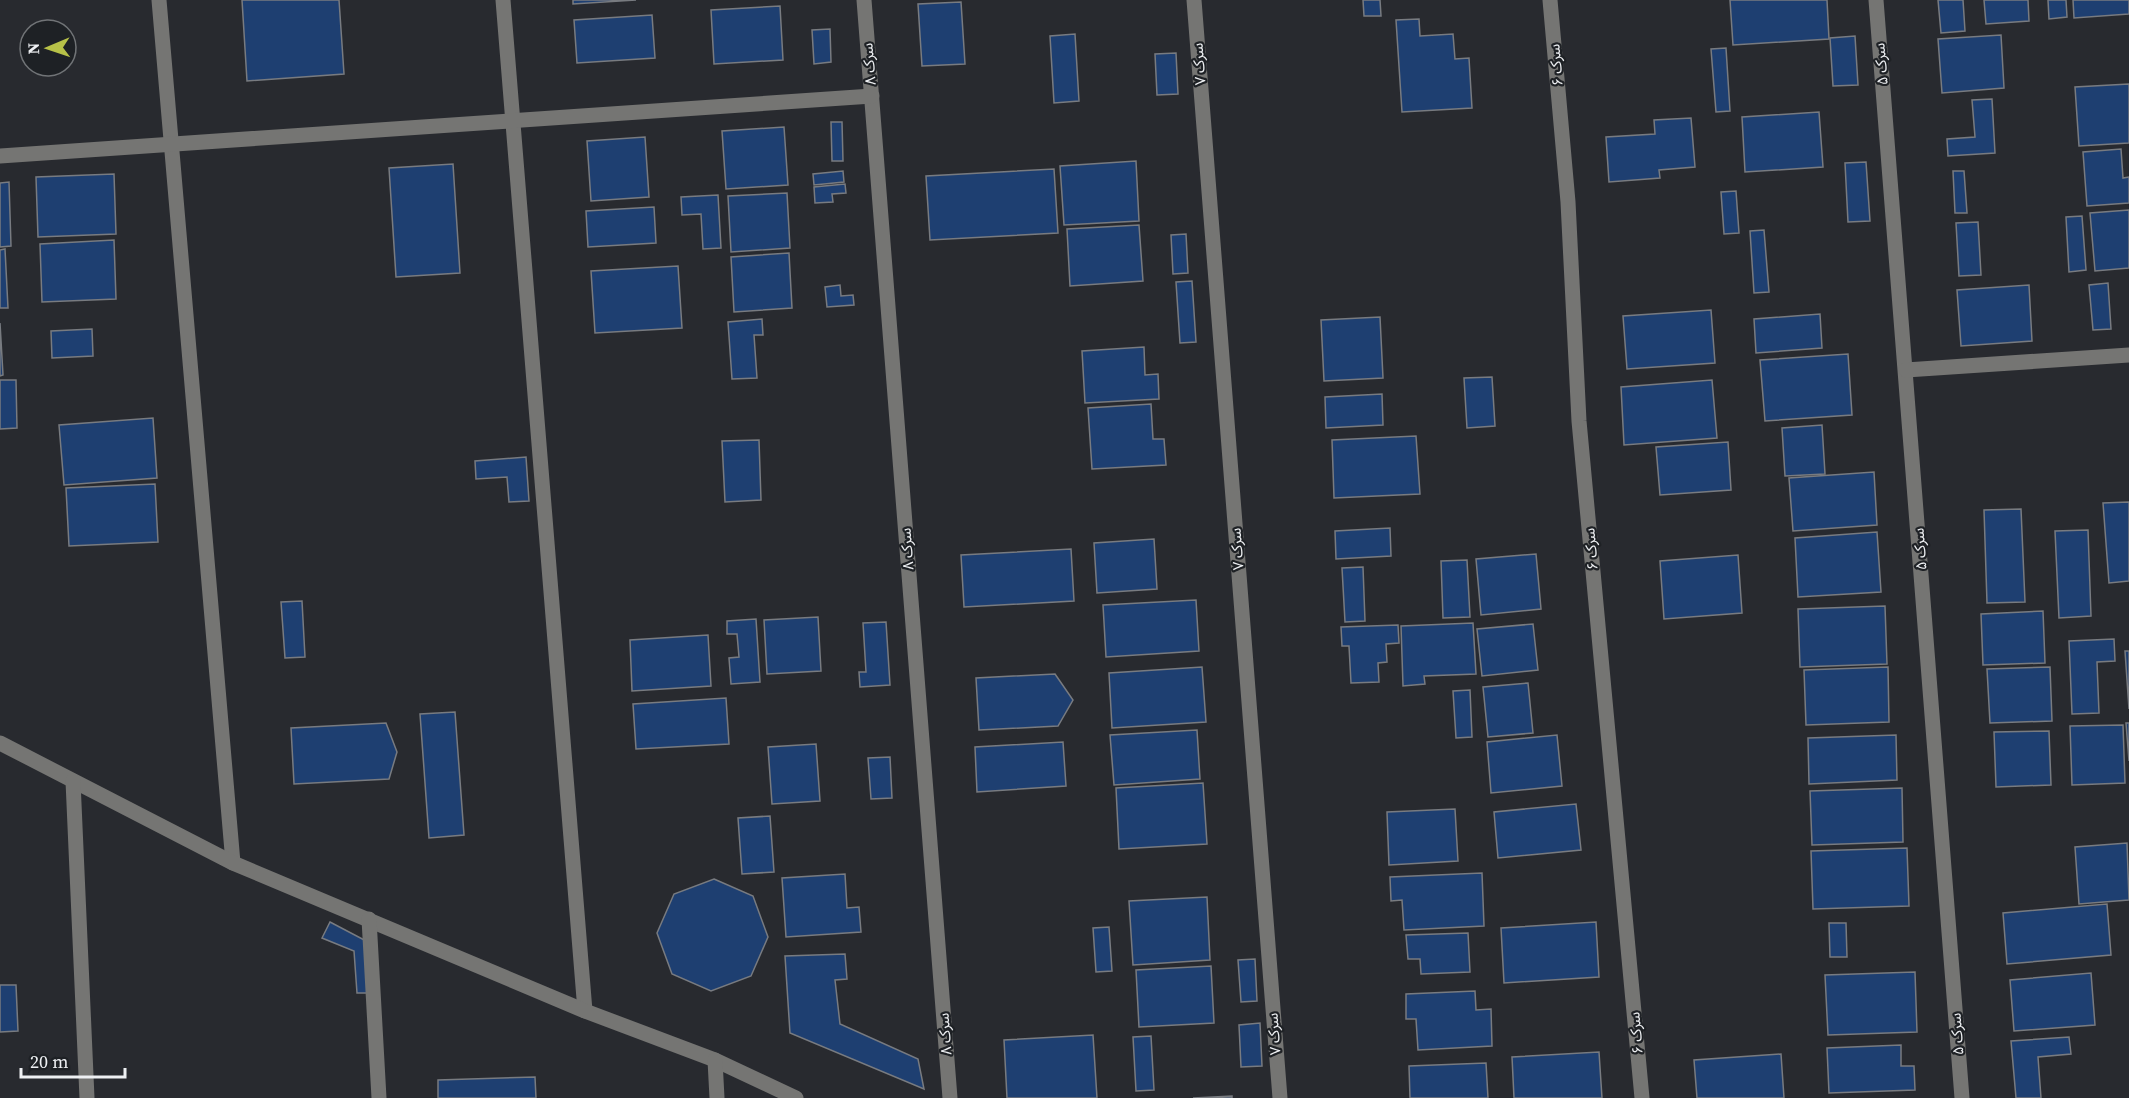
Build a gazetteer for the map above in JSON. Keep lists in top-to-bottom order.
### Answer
{
  "streets": {
    "street": [
      "سرک ۸",
      "سرک ۷",
      "سرک ۵",
      "سرک ۶"
    ]
  },
  "scale_bar": "20 m",
  "north": "left"
}
